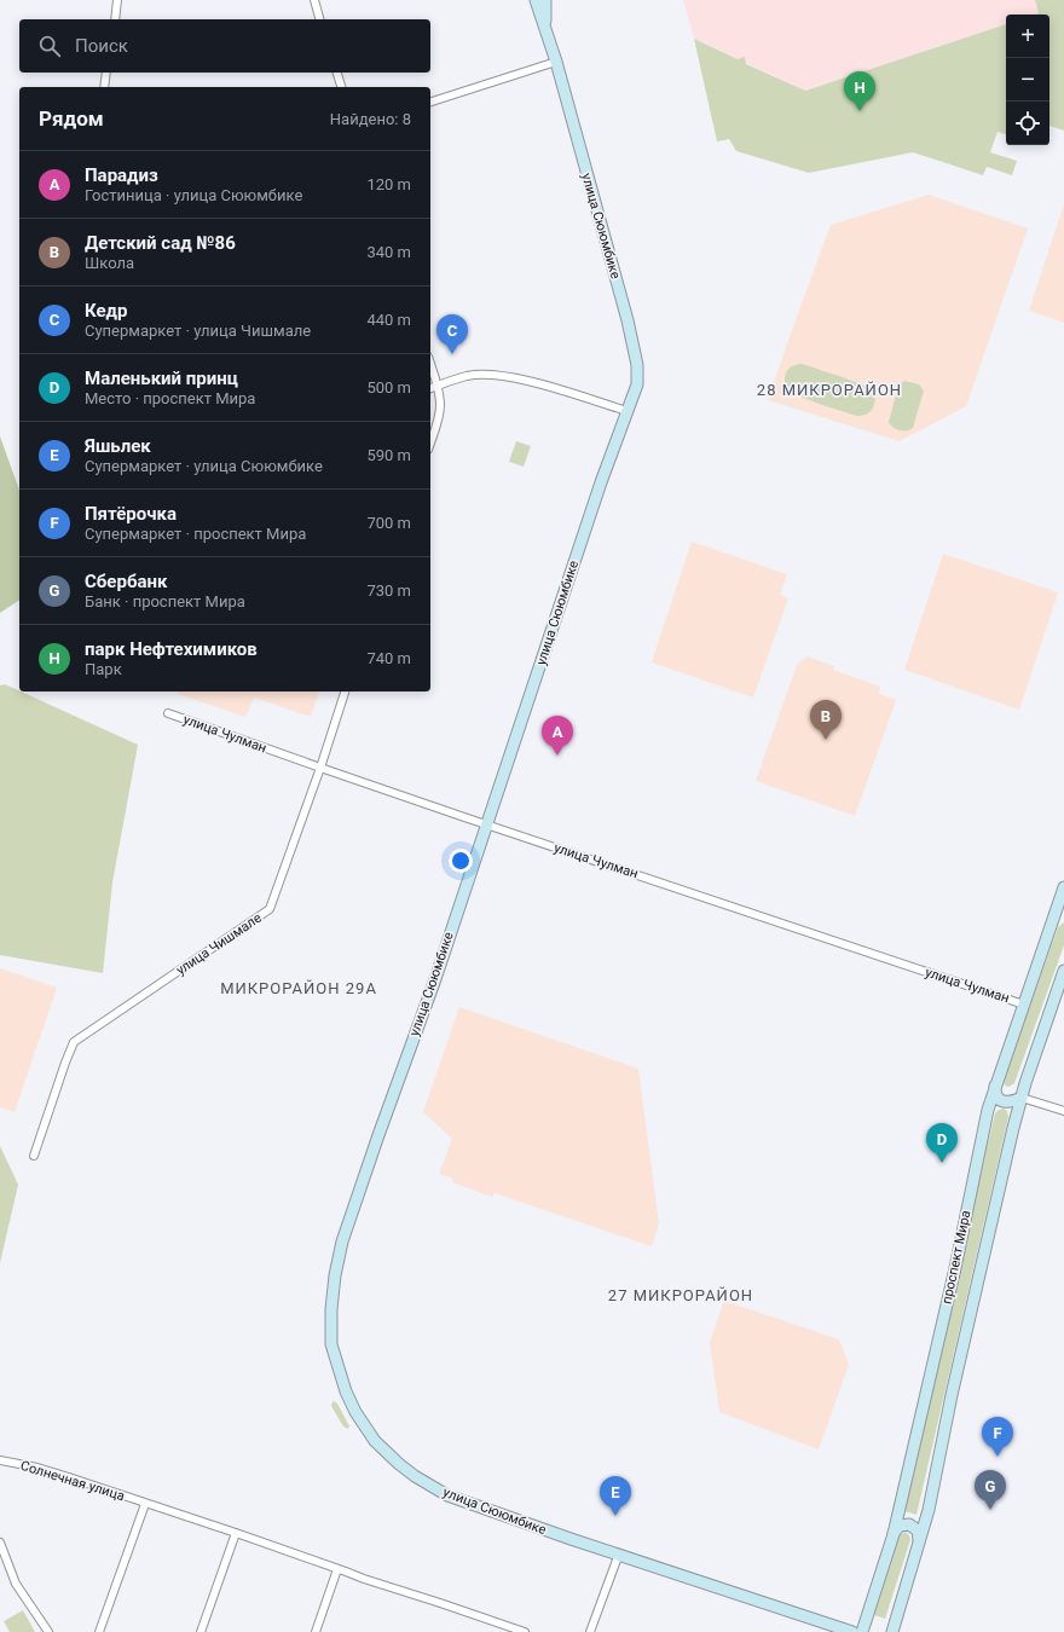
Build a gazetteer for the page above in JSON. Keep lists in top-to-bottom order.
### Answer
{
  "streets": {
    "street": [
      "улица Сююмбике",
      "улица Чулман",
      "улица Чишмале",
      "проспект Мира",
      "Солнечная улица"
    ]
  },
  "crossings": [
    ["улица Сююмбике", "улица Чулман"],
    ["улица Чулман", "улица Чишмале"],
    ["улица Чулман", "проспект Мира"]
  ],
  "districts": ["28 МИКРОРАЙОН", "МИКРОРАЙОН 29А", "27 МИКРОРАЙОН"],
  "page": {
    "map_buttons": ["+", "−"],
    "search": "Поиск",
    "pins": [
      "H",
      "C",
      "B",
      "A",
      "D",
      "F",
      "G",
      "E"
    ],
    "heading": ["Рядом", "Найдено: 8"],
    "list": [
      {
        "mark": "A",
        "name": "Парадиз",
        "note": "Гостиница · улица Сююмбике",
        "value": "120 m"
      },
      {
        "mark": "B",
        "name": "Детский сад №86",
        "note": "Школа",
        "value": "340 m"
      },
      {
        "mark": "C",
        "name": "Кедр",
        "note": "Супермаркет · улица Чишмале",
        "value": "440 m"
      },
      {
        "mark": "D",
        "name": "Маленький принц",
        "note": "Место · проспект Мира",
        "value": "500 m"
      },
      {
        "mark": "E",
        "name": "Яшьлек",
        "note": "Супермаркет · улица Сююмбике",
        "value": "590 m"
      },
      {
        "mark": "F",
        "name": "Пятёрочка",
        "note": "Супермаркет · проспект Мира",
        "value": "700 m"
      },
      {
        "mark": "G",
        "name": "Сбербанк",
        "note": "Банк · проспект Мира",
        "value": "730 m"
      },
      {
        "mark": "H",
        "name": "парк Нефтехимиков",
        "note": "Парк",
        "value": "740 m"
      }
    ]
  }
}
